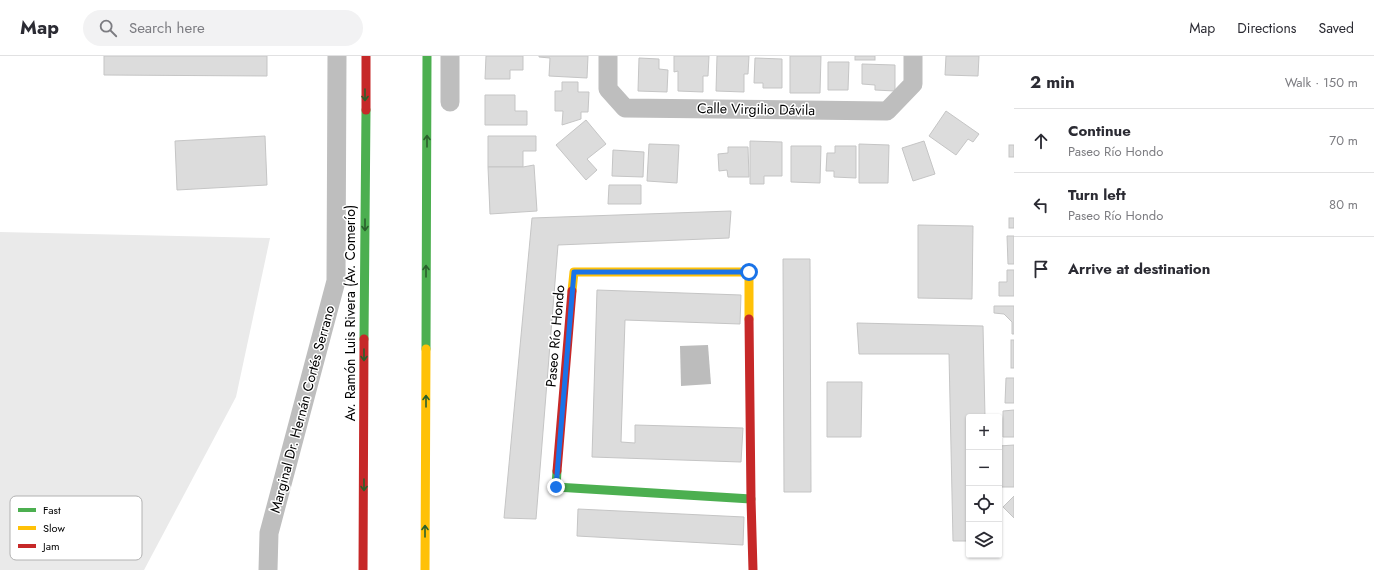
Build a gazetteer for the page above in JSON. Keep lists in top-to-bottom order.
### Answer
{
  "streets": {
    "main road": ["Av. Ramón Luis Rivera (Av. Comerío)", "Paseo Río Hondo"],
    "street": ["Calle Virgilio Dávila", "Marginal Dr. Hernán Cortés Serrano"]
  },
  "legend": ["Fast", "Slow", "Jam"],
  "page": {
    "header": "Map",
    "search": "Search here",
    "nav": ["Map", "Directions", "Saved"],
    "heading": ["2 min", "Walk · 150 m"],
    "list": [
      ["Continue", "Paseo Río Hondo", "70 m"],
      ["Turn left", "Paseo Río Hondo", "80 m"],
      "Arrive at destination"
    ],
    "map_buttons": ["+", "−"]
  }
}
